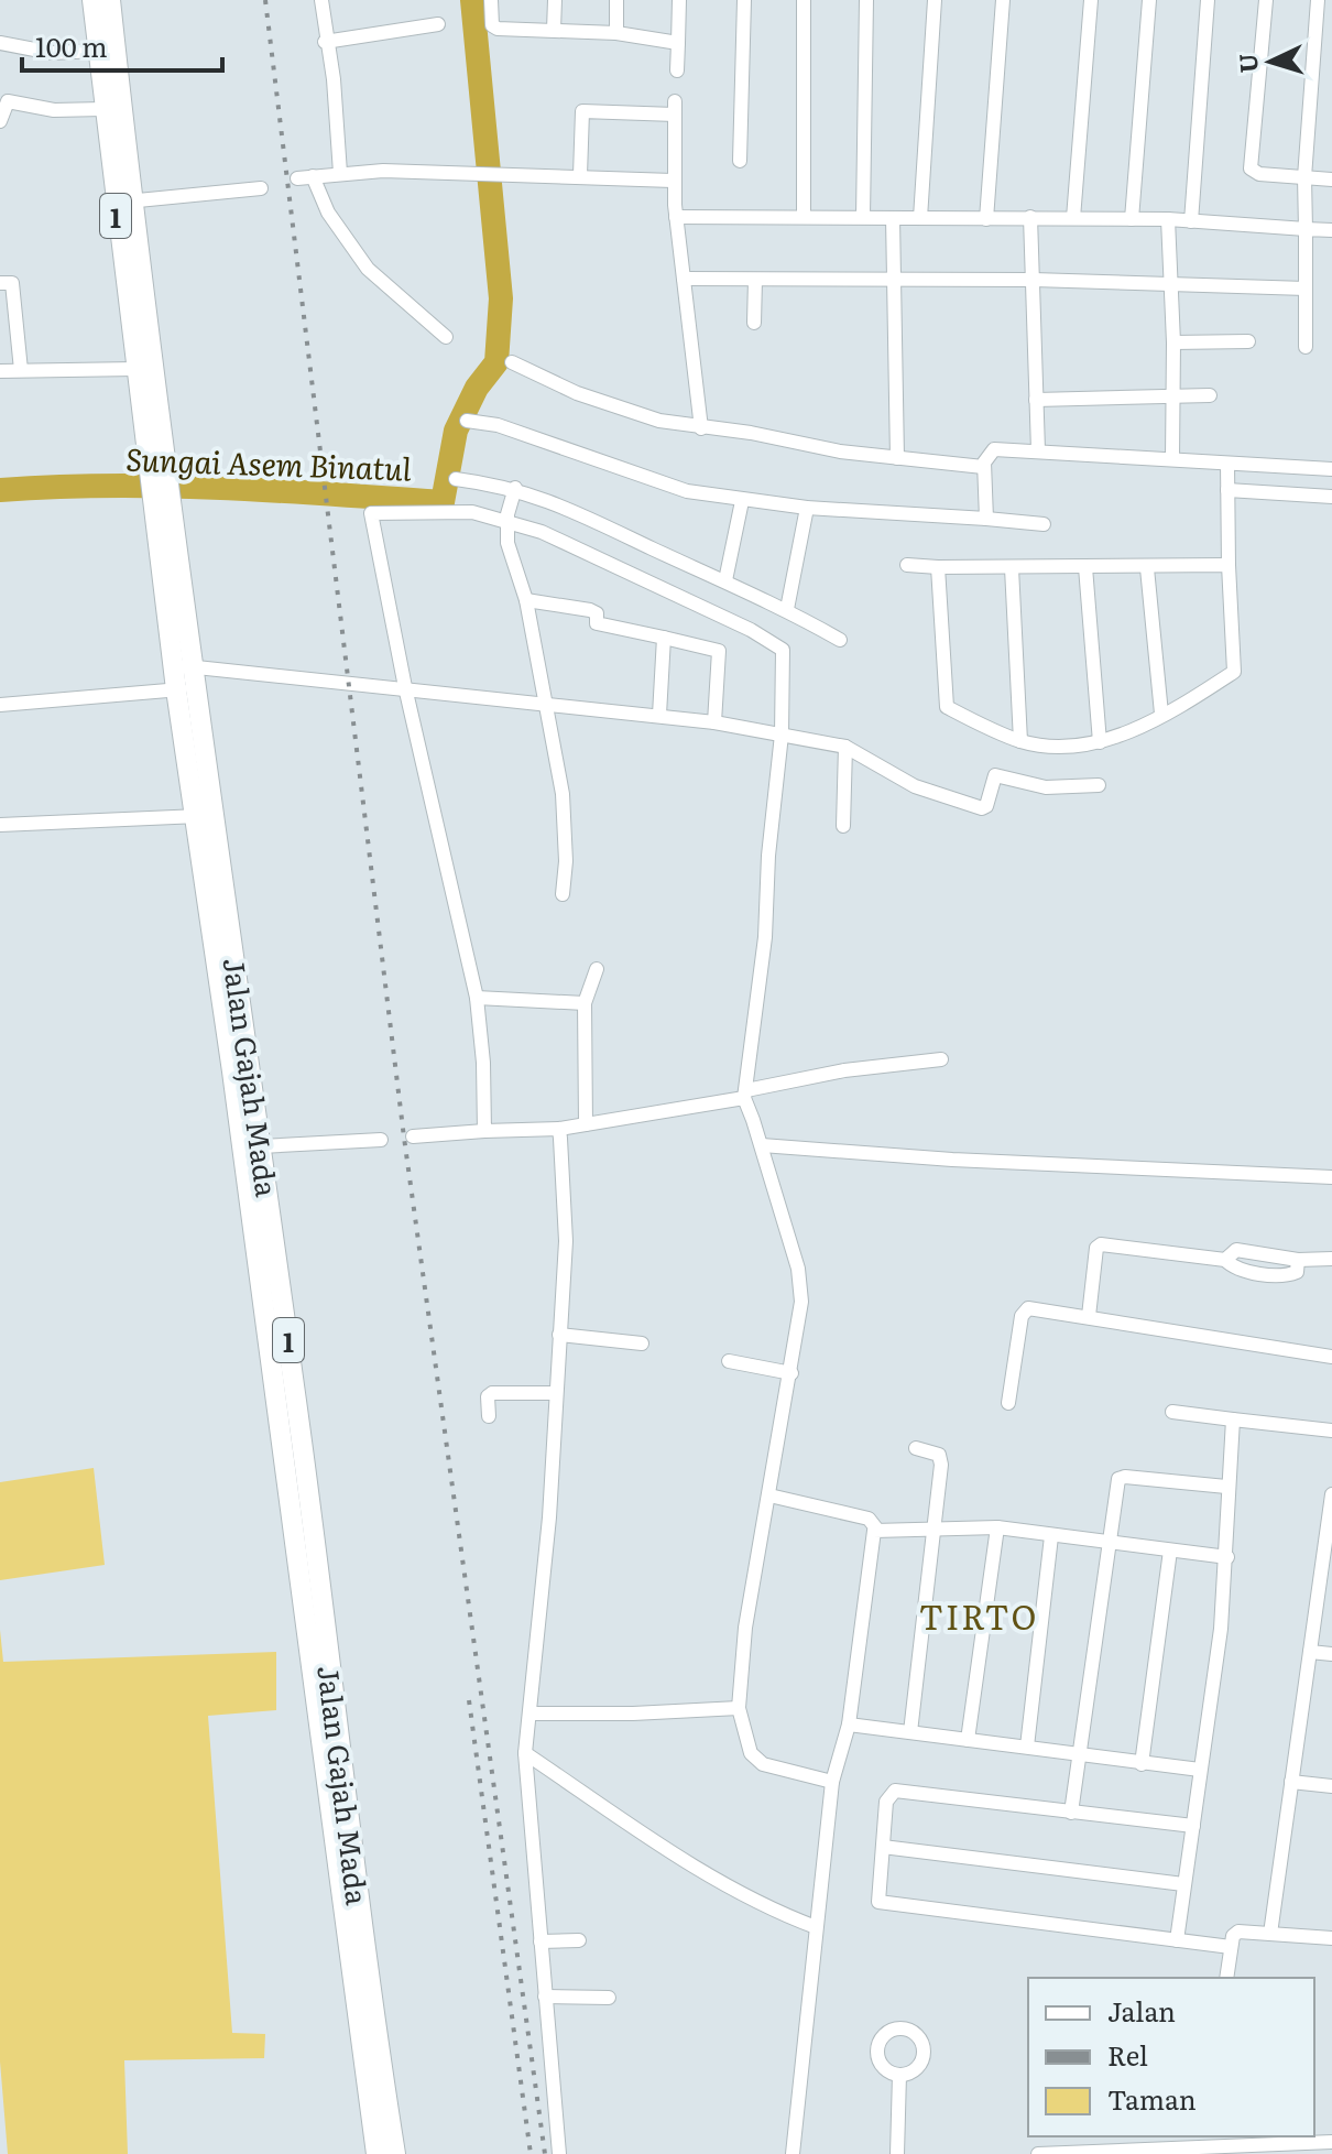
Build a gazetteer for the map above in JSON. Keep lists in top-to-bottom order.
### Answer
{
  "streets": {
    "highway": ["1", "Jalan Gajah Mada"]
  },
  "districts": ["TIRTO"],
  "water": ["Sungai Asem Binatul"],
  "legend": ["Jalan", "Rel", "Taman"],
  "scale_bar": "100 m",
  "north": "left"
}
